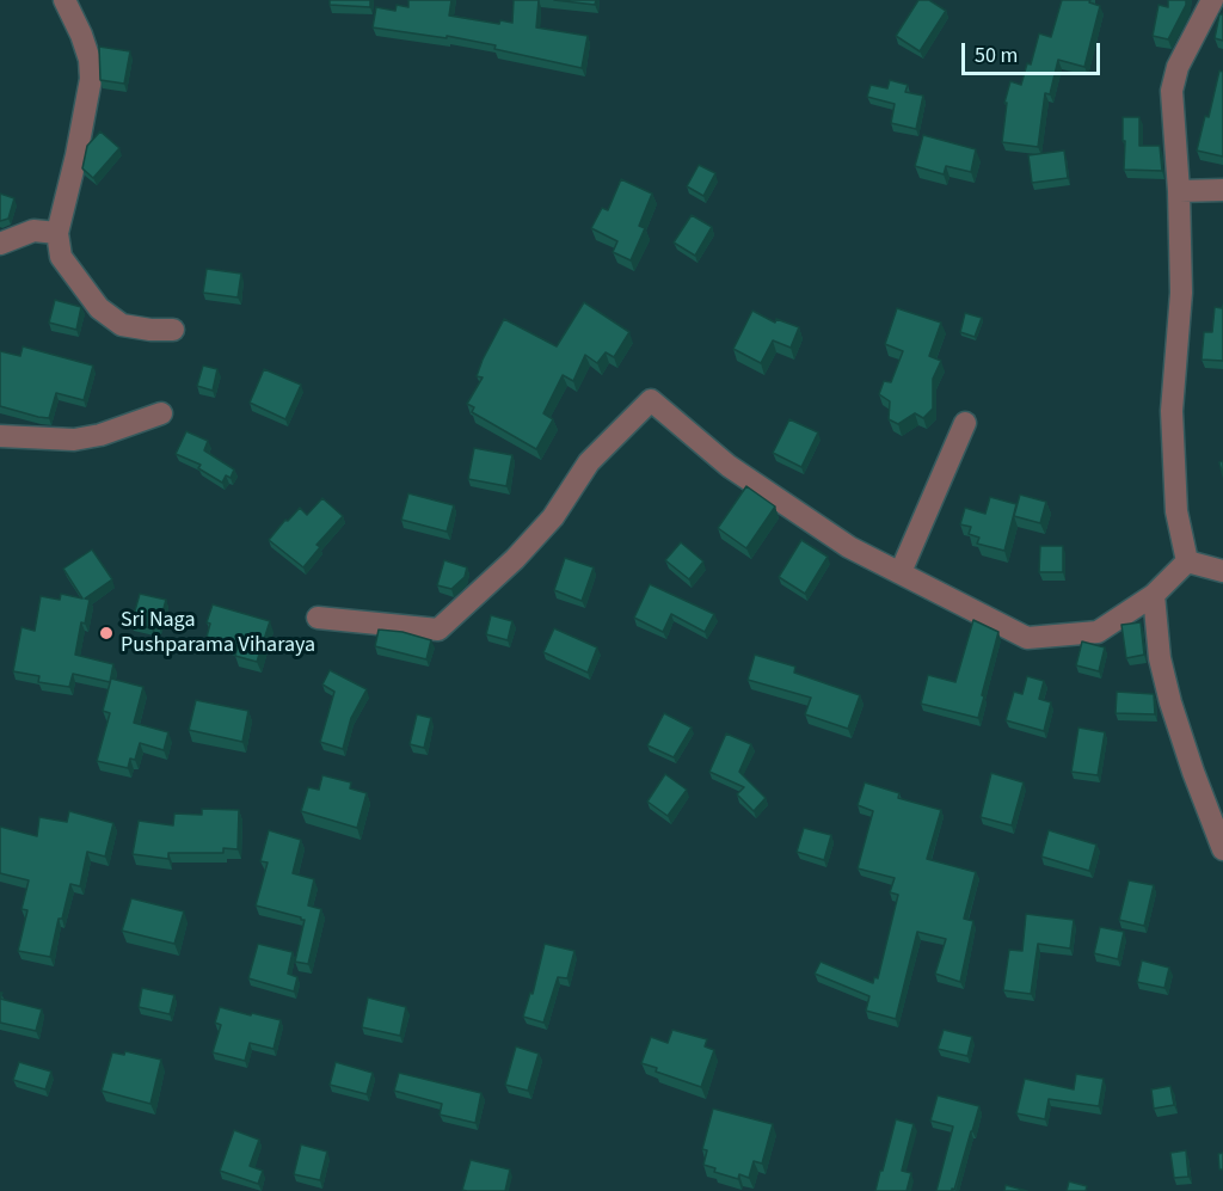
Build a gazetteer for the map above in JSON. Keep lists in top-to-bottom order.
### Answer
{
  "places": ["Sri Naga Pushparama Viharaya"],
  "scale_bar": "50 m"
}
